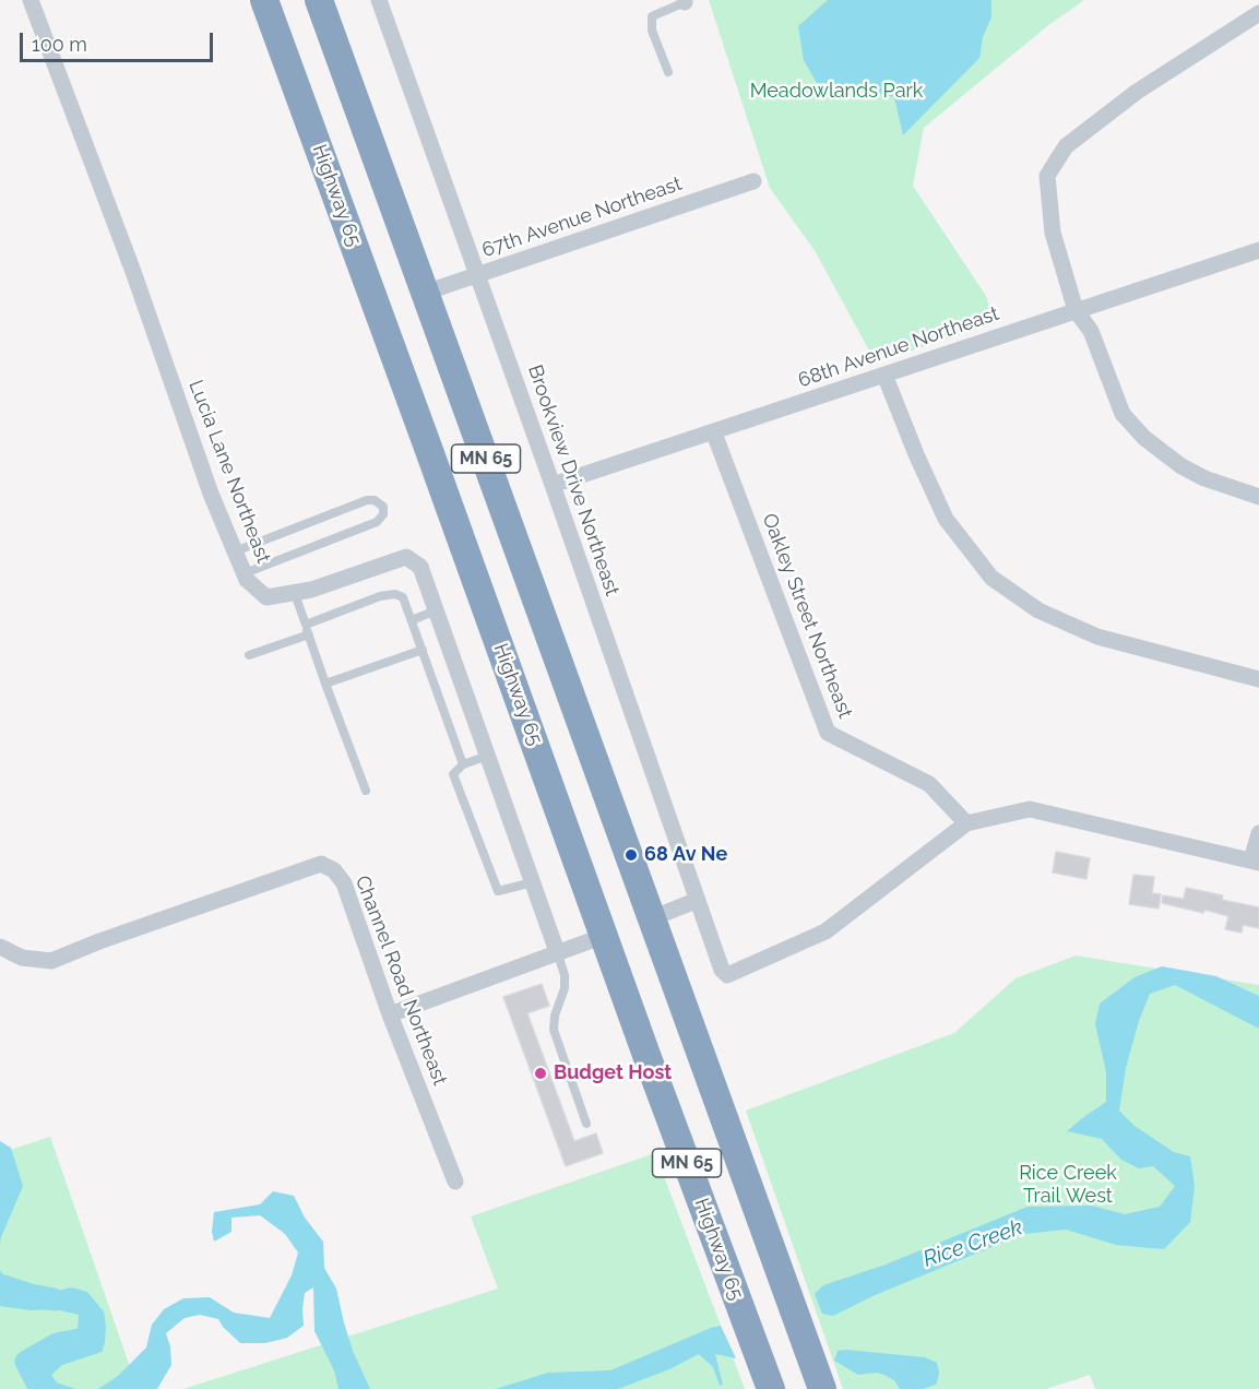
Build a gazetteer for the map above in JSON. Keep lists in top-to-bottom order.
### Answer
{
  "streets": {
    "highway": ["Highway 65", "MN 65"],
    "street": [
      "67th Avenue Northeast",
      "68th Avenue Northeast",
      "Lucia Lane Northeast",
      "Brookview Drive Northeast",
      "Oakley Street Northeast",
      "Channel Road Northeast"
    ]
  },
  "crossings": [
    ["67th Avenue Northeast", "MN 65"],
    ["67th Avenue Northeast", "Brookview Drive Northeast"],
    ["68th Avenue Northeast", "Brookview Drive Northeast"],
    ["68th Avenue Northeast", "Oakley Street Northeast"],
    ["Brookview Drive Northeast", "Oakley Street Northeast"]
  ],
  "water": ["Rice Creek"],
  "parks": ["Meadowlands Park", "Rice Creek Trail West"],
  "places": ["68 Av Ne", "Budget Host"],
  "scale_bar": "100 m"
}
